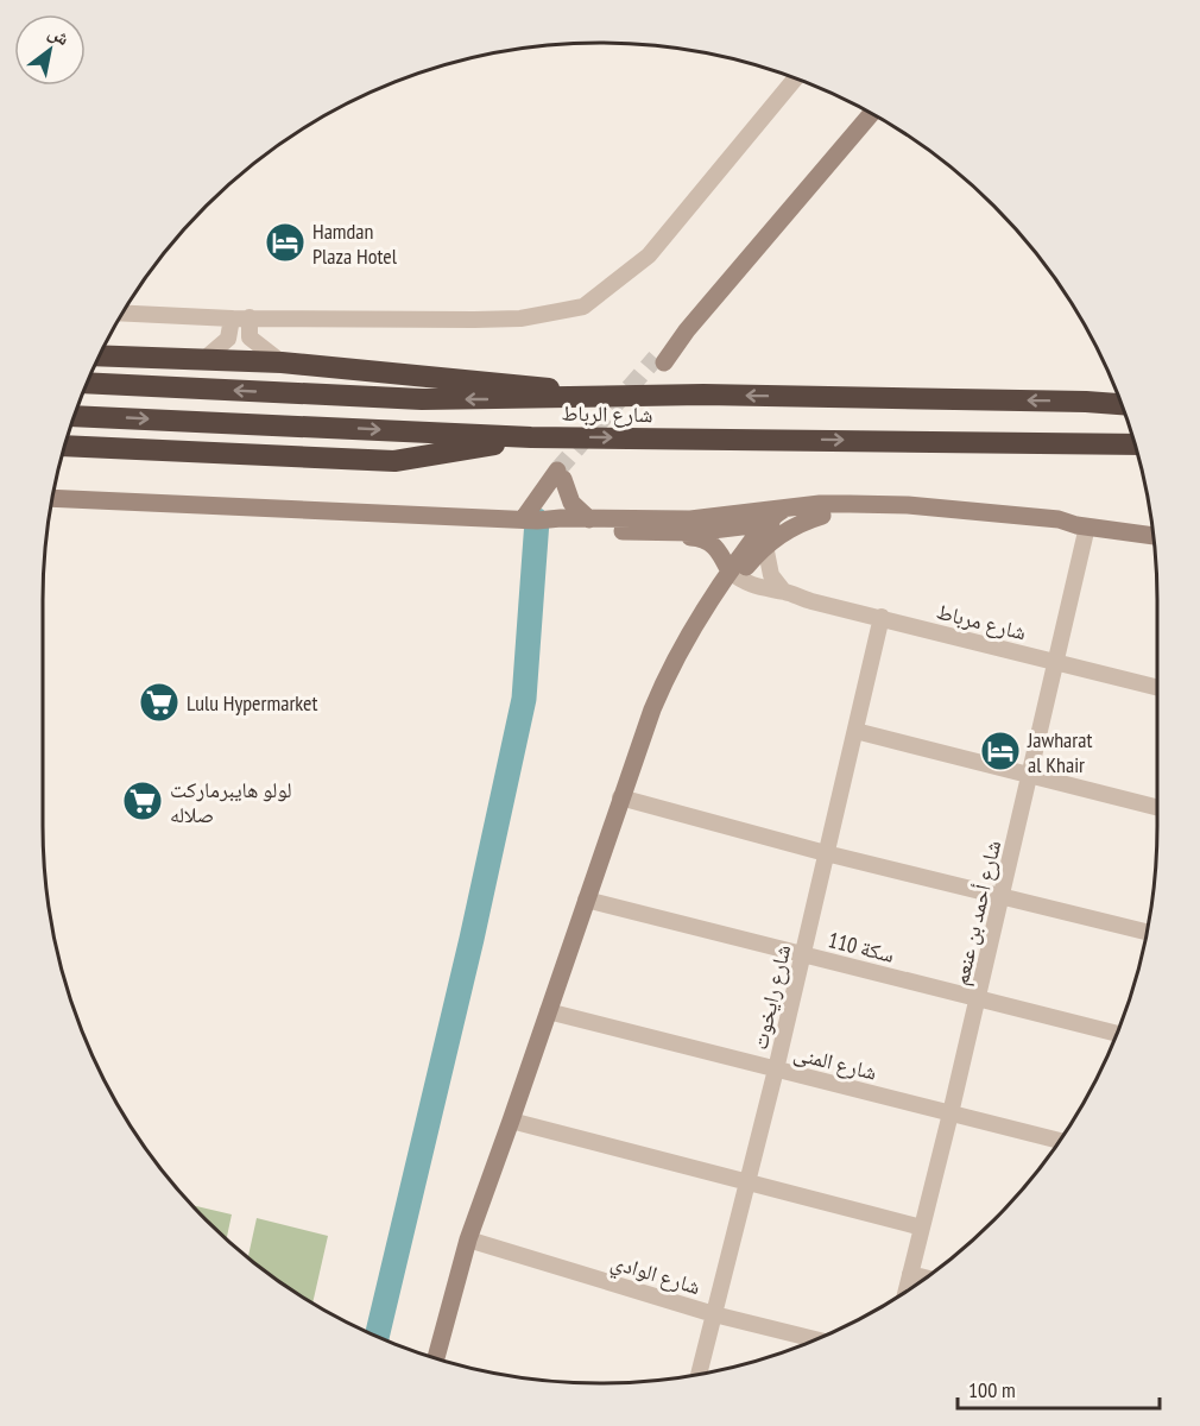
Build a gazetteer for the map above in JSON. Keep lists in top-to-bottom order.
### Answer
{
  "streets": {
    "highway": ["شارع الرباط"],
    "street": [
      "شارع مرباط",
      "شارع أحمد بن عنعم",
      "سكة 110",
      "شارع رايخوت",
      "شارع المنى",
      "شارع الوادي"
    ]
  },
  "crossings": [
    ["شارع مرباط", "شارع أحمد بن عنعم"],
    ["شارع مرباط", "شارع رايخوت"],
    ["شارع أحمد بن عنعم", "سكة 110"],
    ["شارع أحمد بن عنعم", "شارع المنى"],
    ["سكة 110", "شارع رايخوت"],
    ["شارع رايخوت", "شارع المنى"],
    ["شارع رايخوت", "شارع الوادي"]
  ],
  "places": {
    "hotel": ["Hamdan Plaza Hotel", "Jawharat al Khair"],
    "supermarket": ["Lulu Hypermarket", "لولو هايبرماركت صلاله"]
  },
  "scale_bar": "100 m",
  "north": "top right"
}
